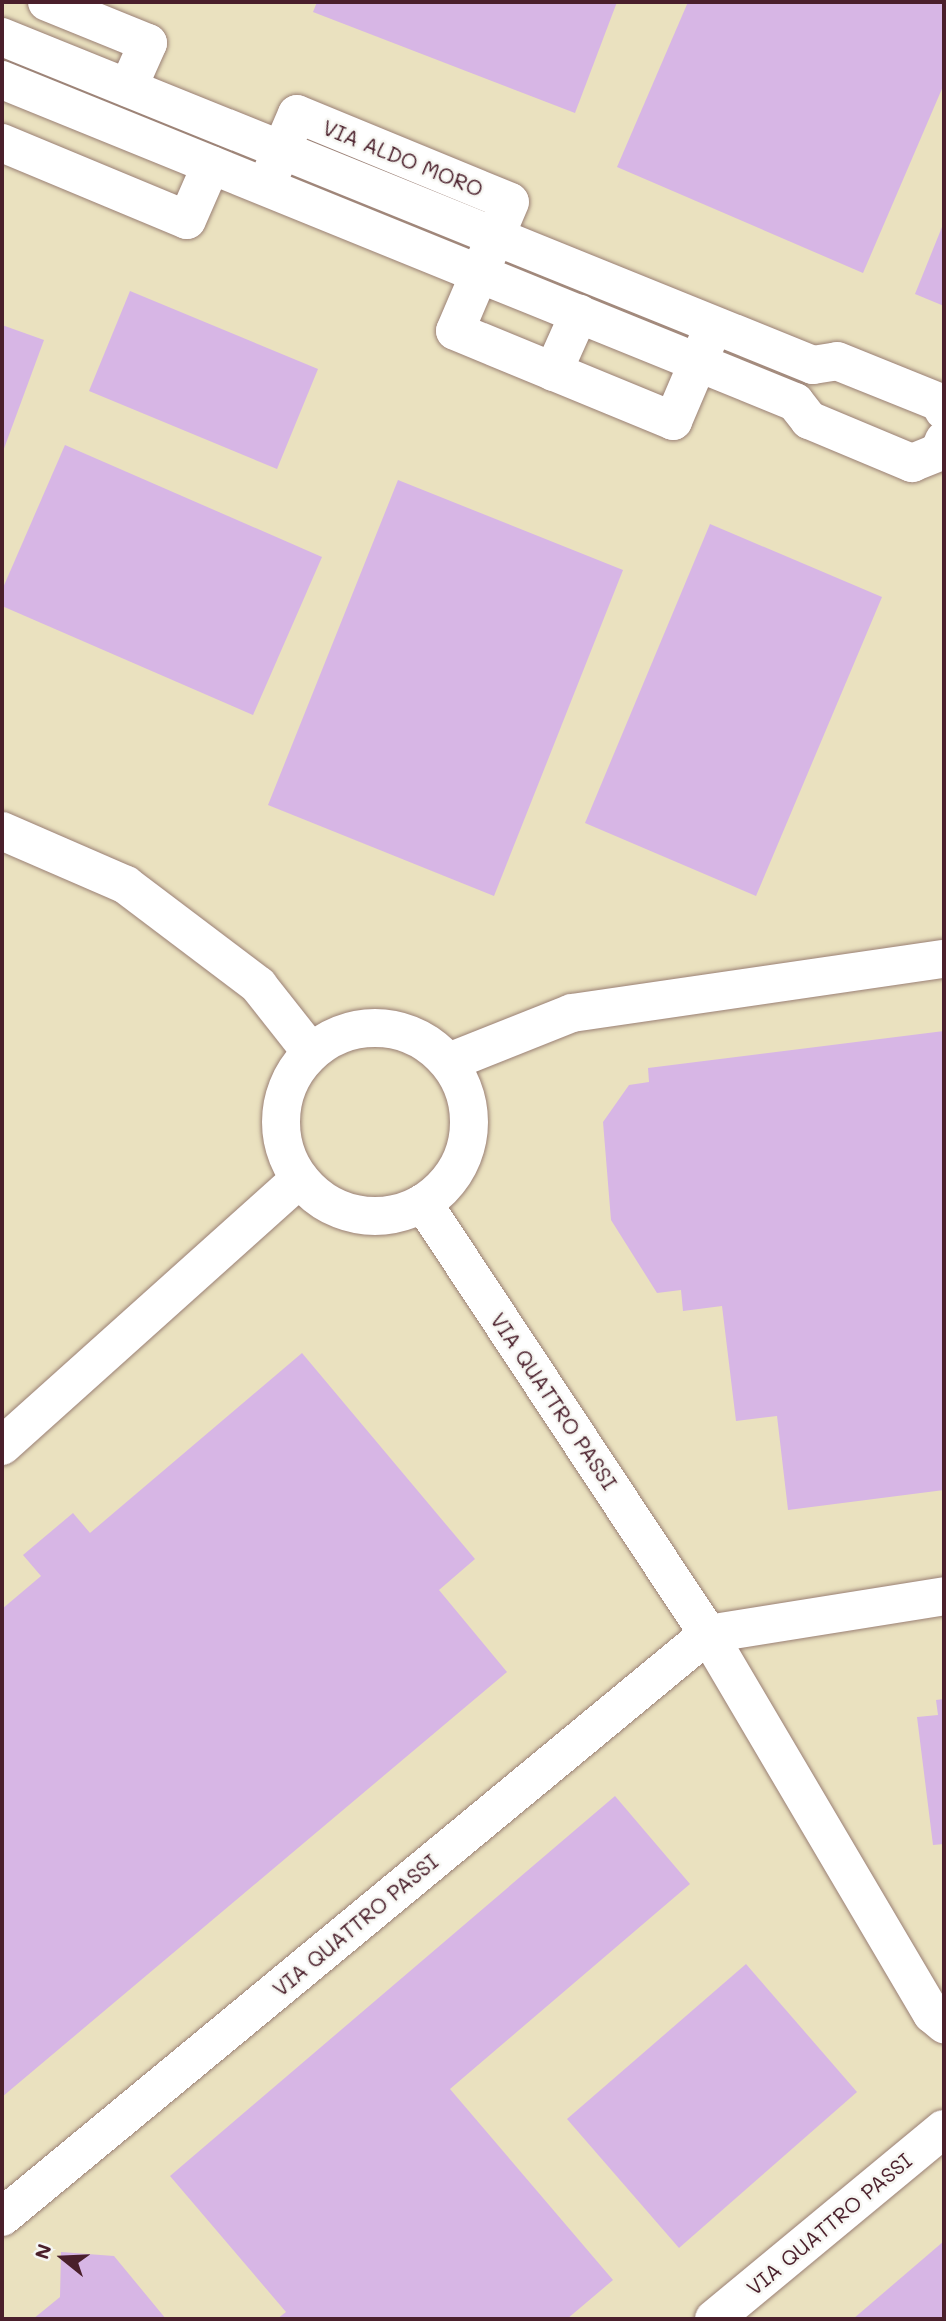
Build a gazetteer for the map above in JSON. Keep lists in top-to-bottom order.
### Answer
{
  "streets": {
    "street": ["VIA ALDO MORO", "VIA QUATTRO PASSI"]
  },
  "north": "left"
}
